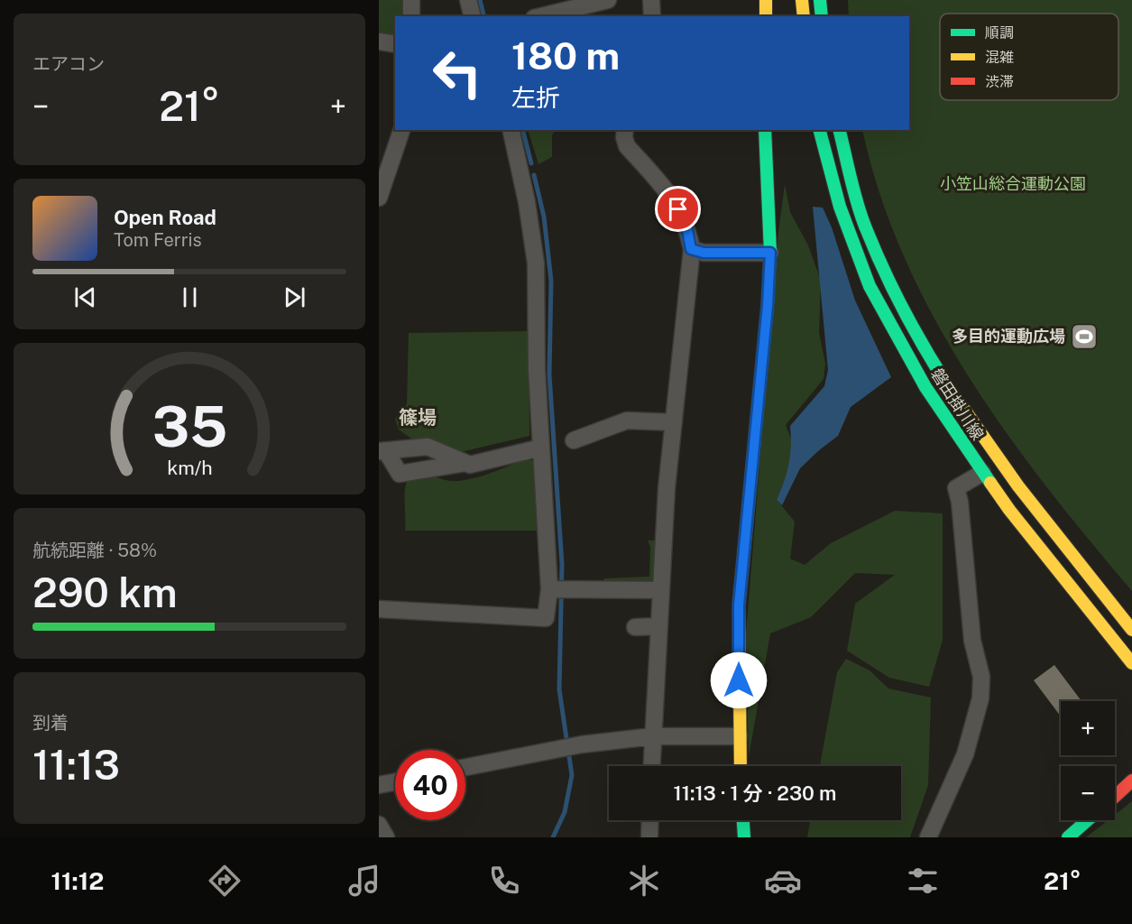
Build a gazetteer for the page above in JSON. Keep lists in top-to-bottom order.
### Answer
{
  "streets": {
    "main road": ["磐田掛川線"]
  },
  "districts": ["篠場"],
  "parks": ["小笠山総合運動公園"],
  "places": {
    "sports": ["多目的運動広場"]
  },
  "legend": ["順調", "混雑", "渋滞"],
  "page": {
    "tile": [
      "エアコン",
      ["航続距離 · 58%", "290 km"],
      ["到着", "11:13"]
    ],
    "turn": ["180 m", "左折"],
    "heat": ["−", "21°", "+"],
    "song": ["Open Road", "Tom Ferris"],
    "map_buttons": ["+", "−"],
    "limit": "40",
    "trip": "11:13 · 1 分 · 230 m",
    "tabs": ["11:12", "21°"],
    "gauge": ["35", "km/h"]
  }
}
